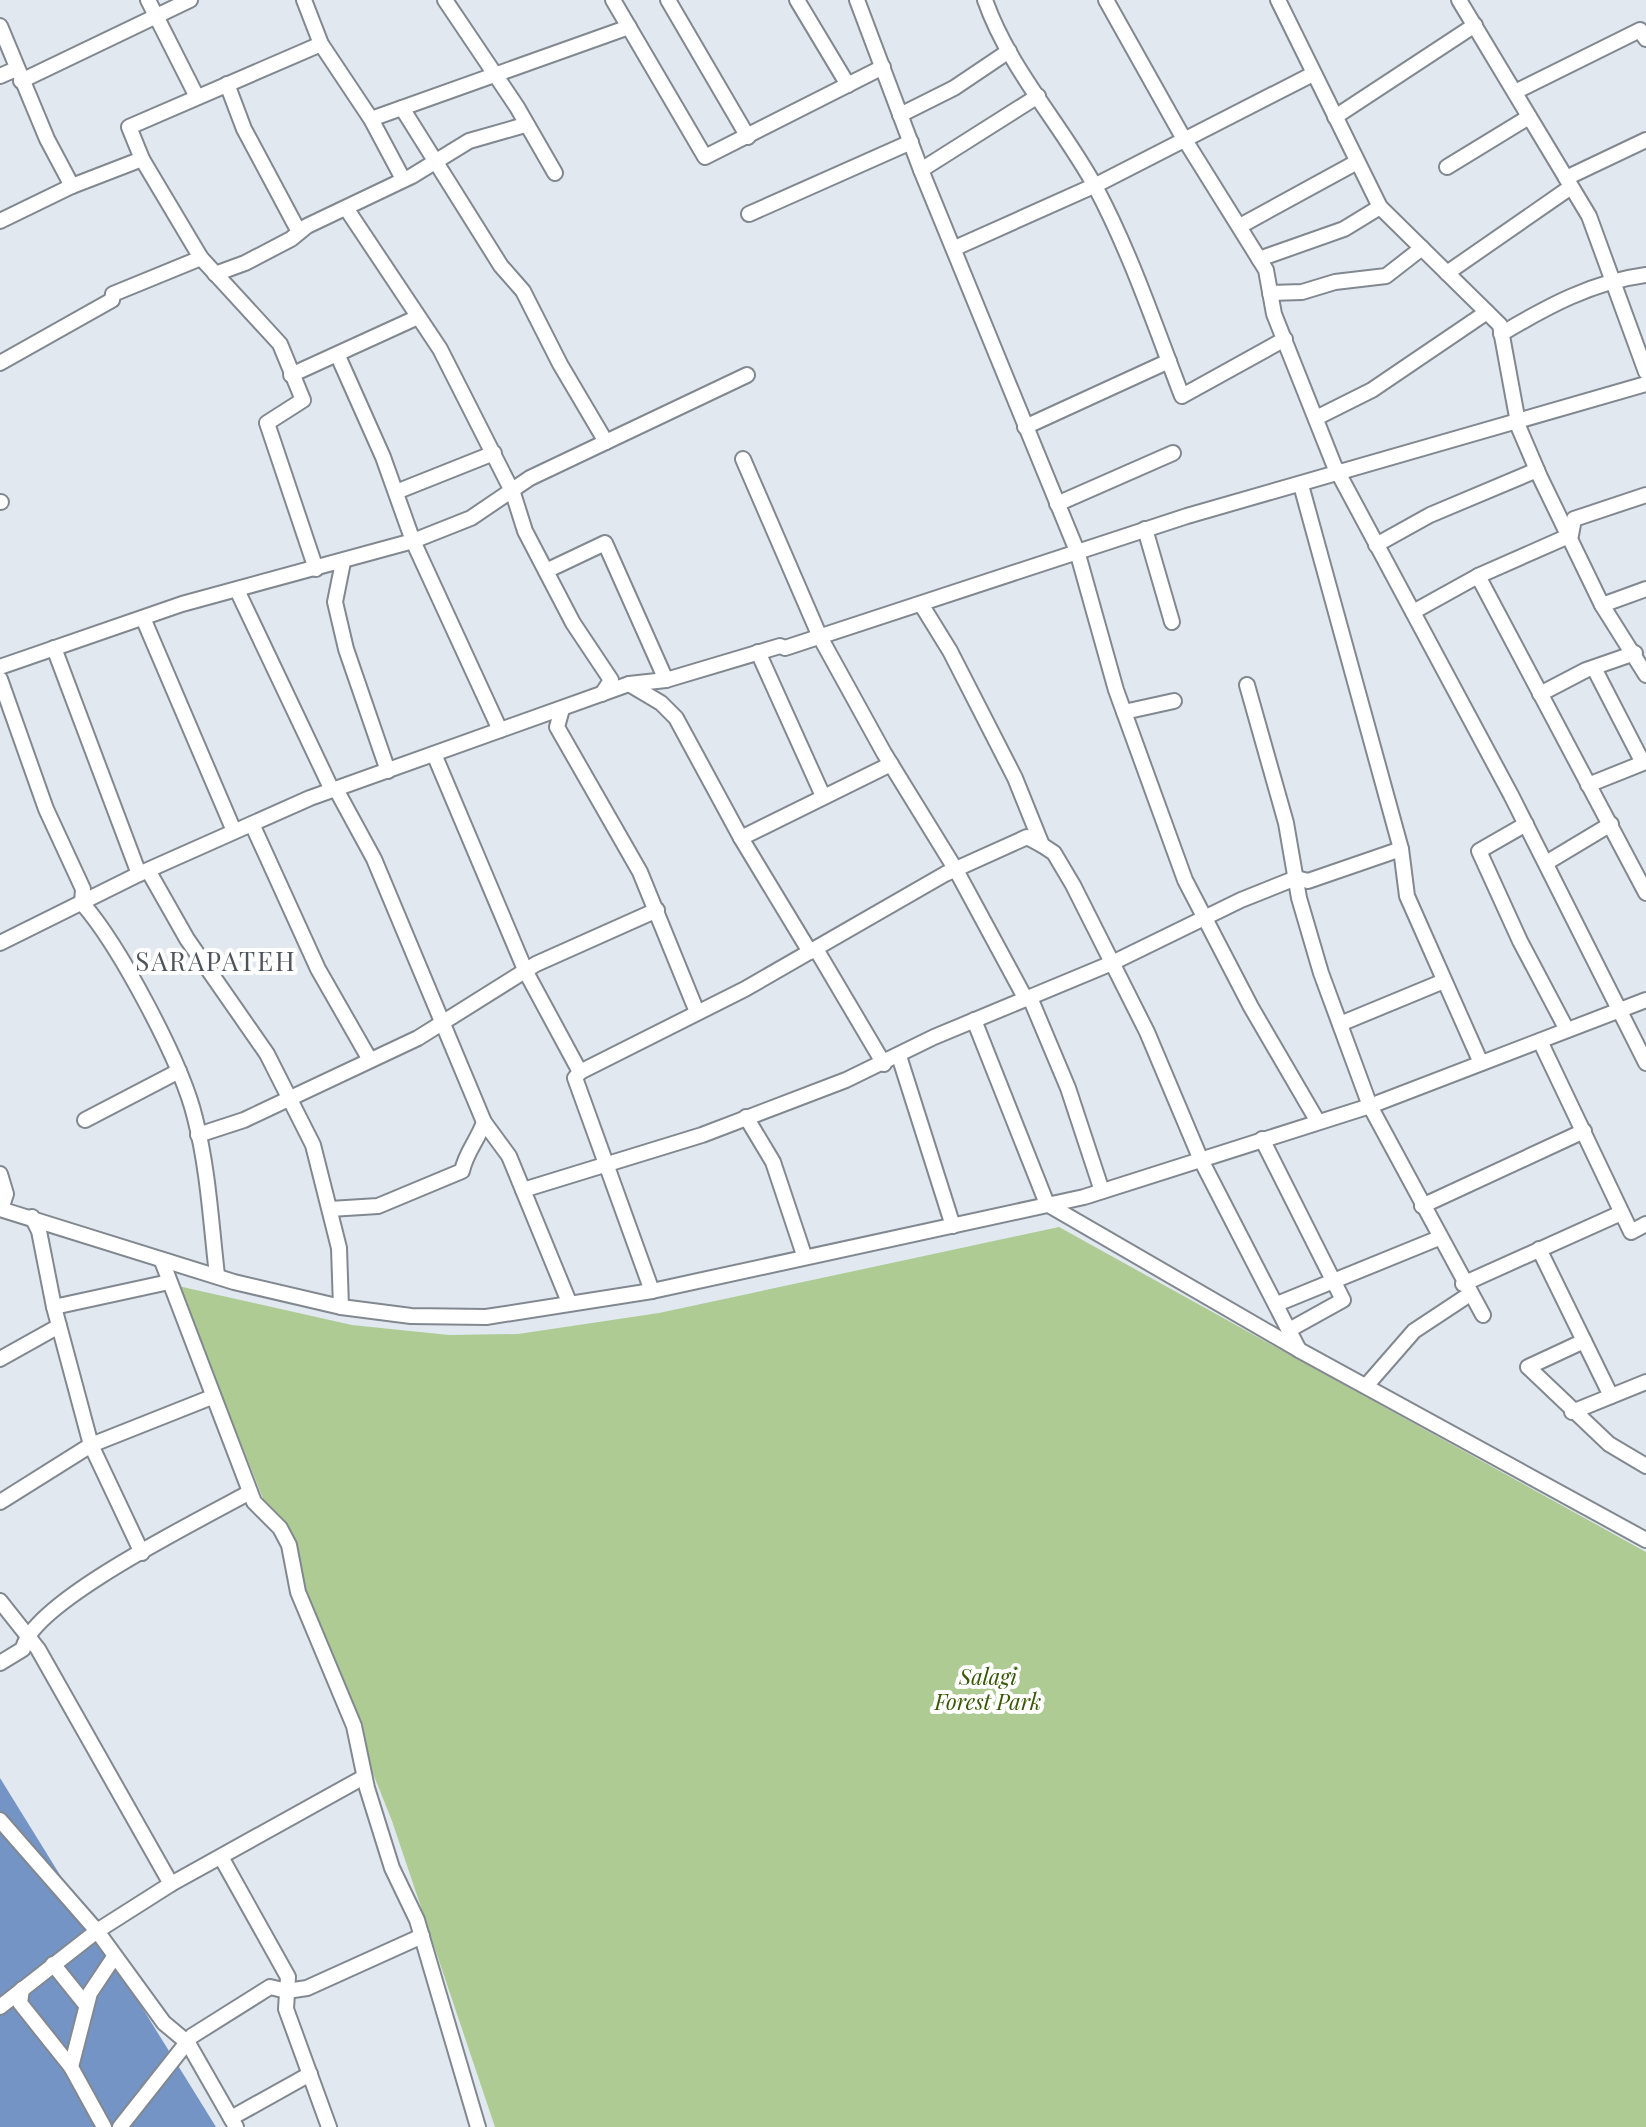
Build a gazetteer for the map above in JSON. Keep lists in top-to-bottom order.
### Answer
{
  "districts": ["SARAPATEH"],
  "parks": ["Salagi Forest Park"]
}
